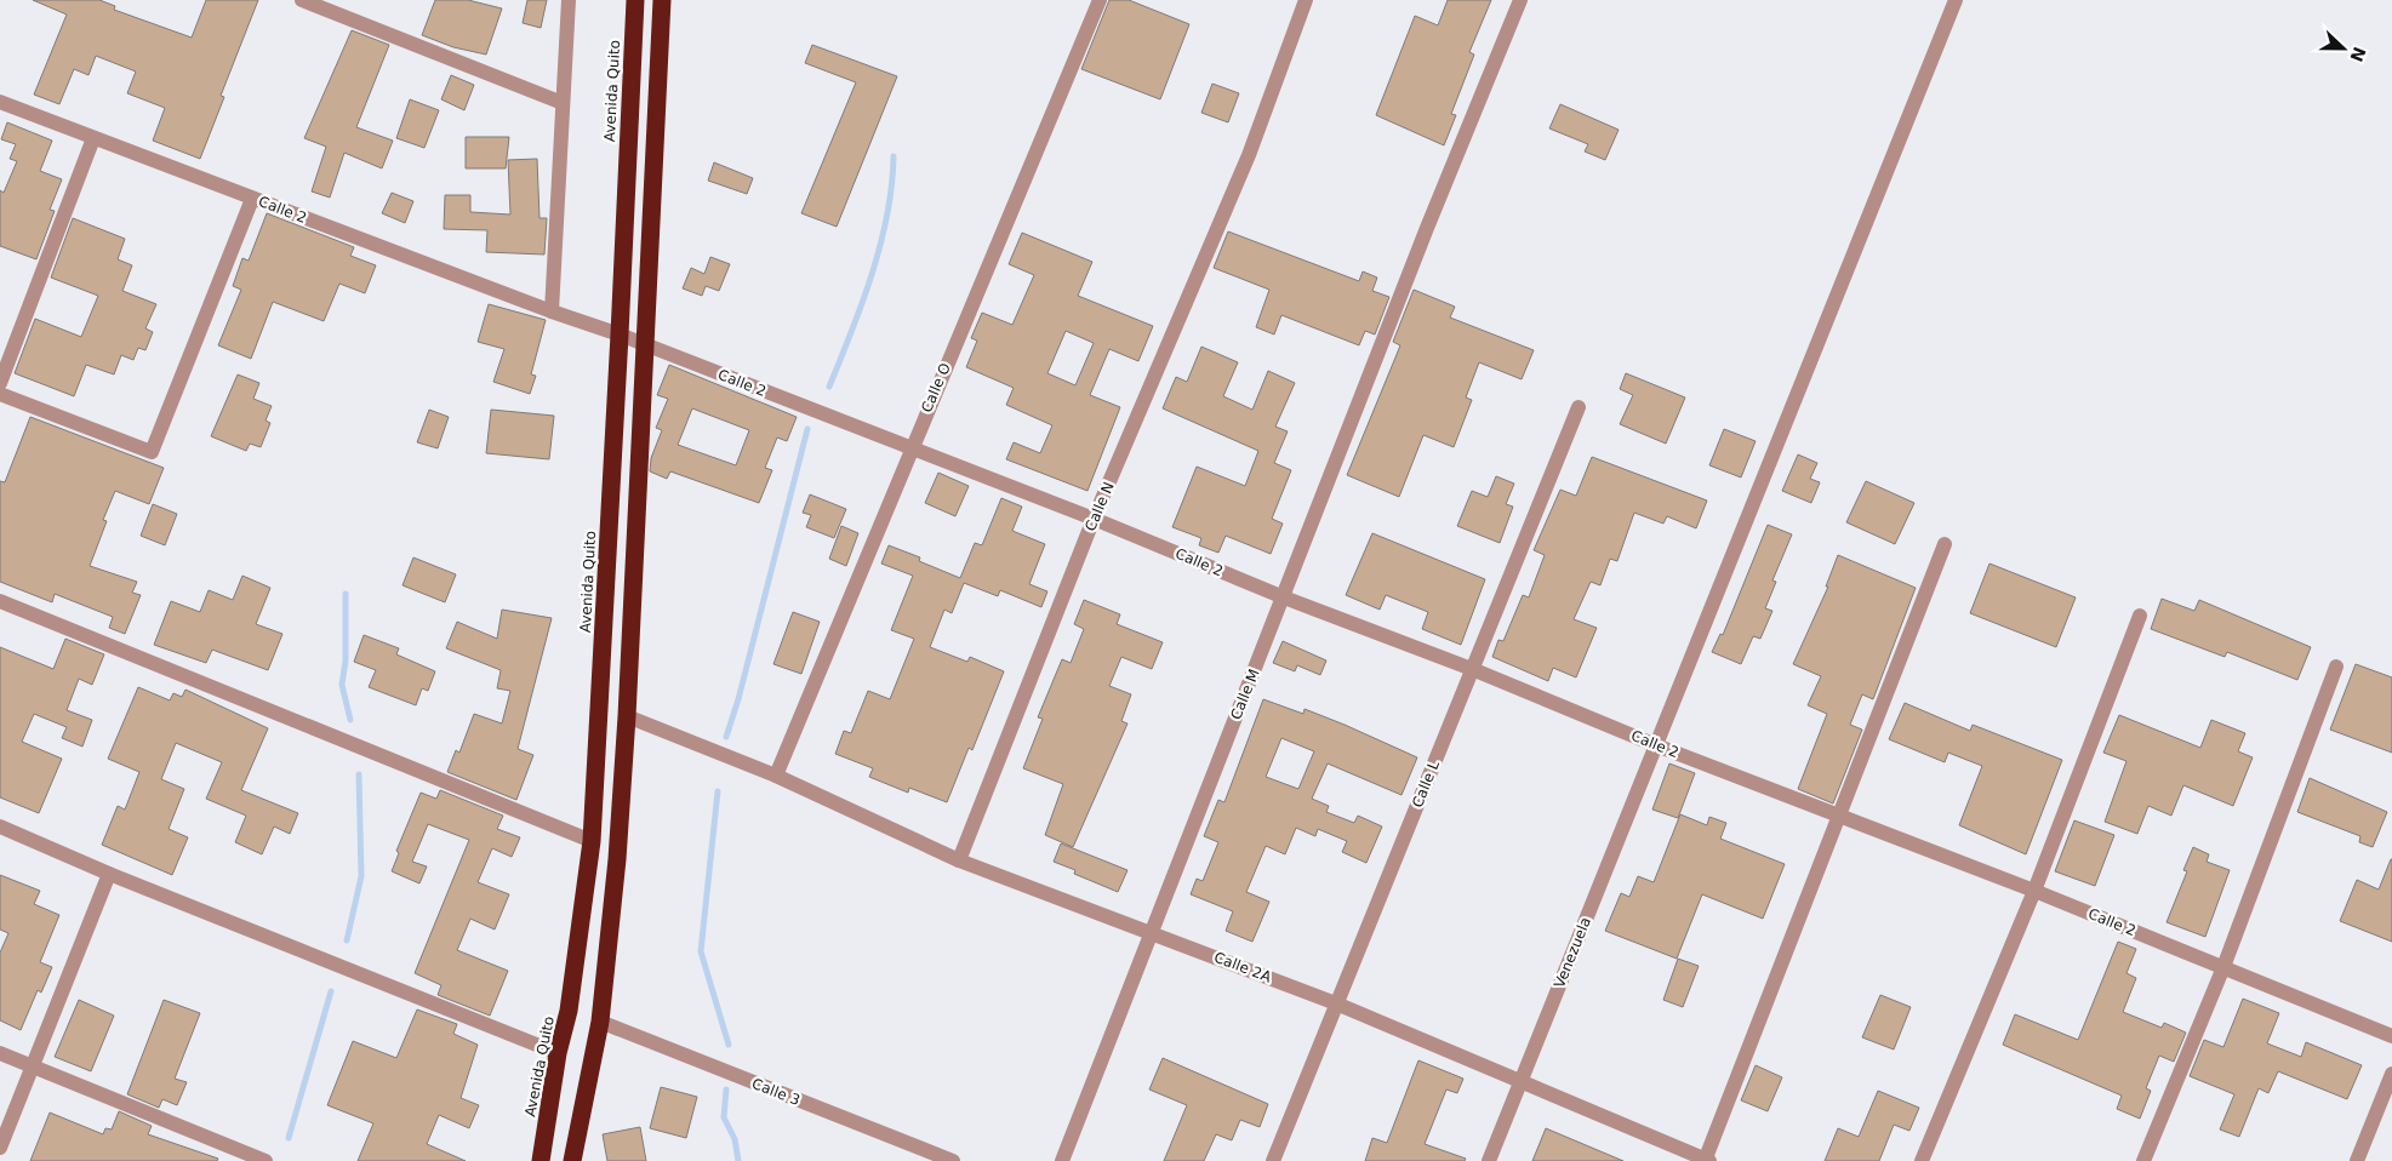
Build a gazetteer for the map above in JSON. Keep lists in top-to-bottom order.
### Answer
{
  "streets": {
    "highway": ["Avenida Quito"],
    "street": [
      "Calle 2",
      "Calle O",
      "Calle N",
      "Calle M",
      "Calle L",
      "Venezuela",
      "Calle 2A",
      "Calle 3"
    ]
  },
  "crossings": [
    ["Avenida Quito", "Calle 2"],
    ["Calle 2", "Calle O"],
    ["Calle 2", "Calle N"],
    ["Calle 2", "Calle M"],
    ["Calle 2", "Calle L"],
    ["Calle 2", "Venezuela"],
    ["Calle O", "Calle 2A"],
    ["Calle N", "Calle 2A"],
    ["Calle M", "Calle 2A"],
    ["Calle L", "Calle 2A"],
    ["Venezuela", "Calle 2A"]
  ],
  "north": "right"
}
